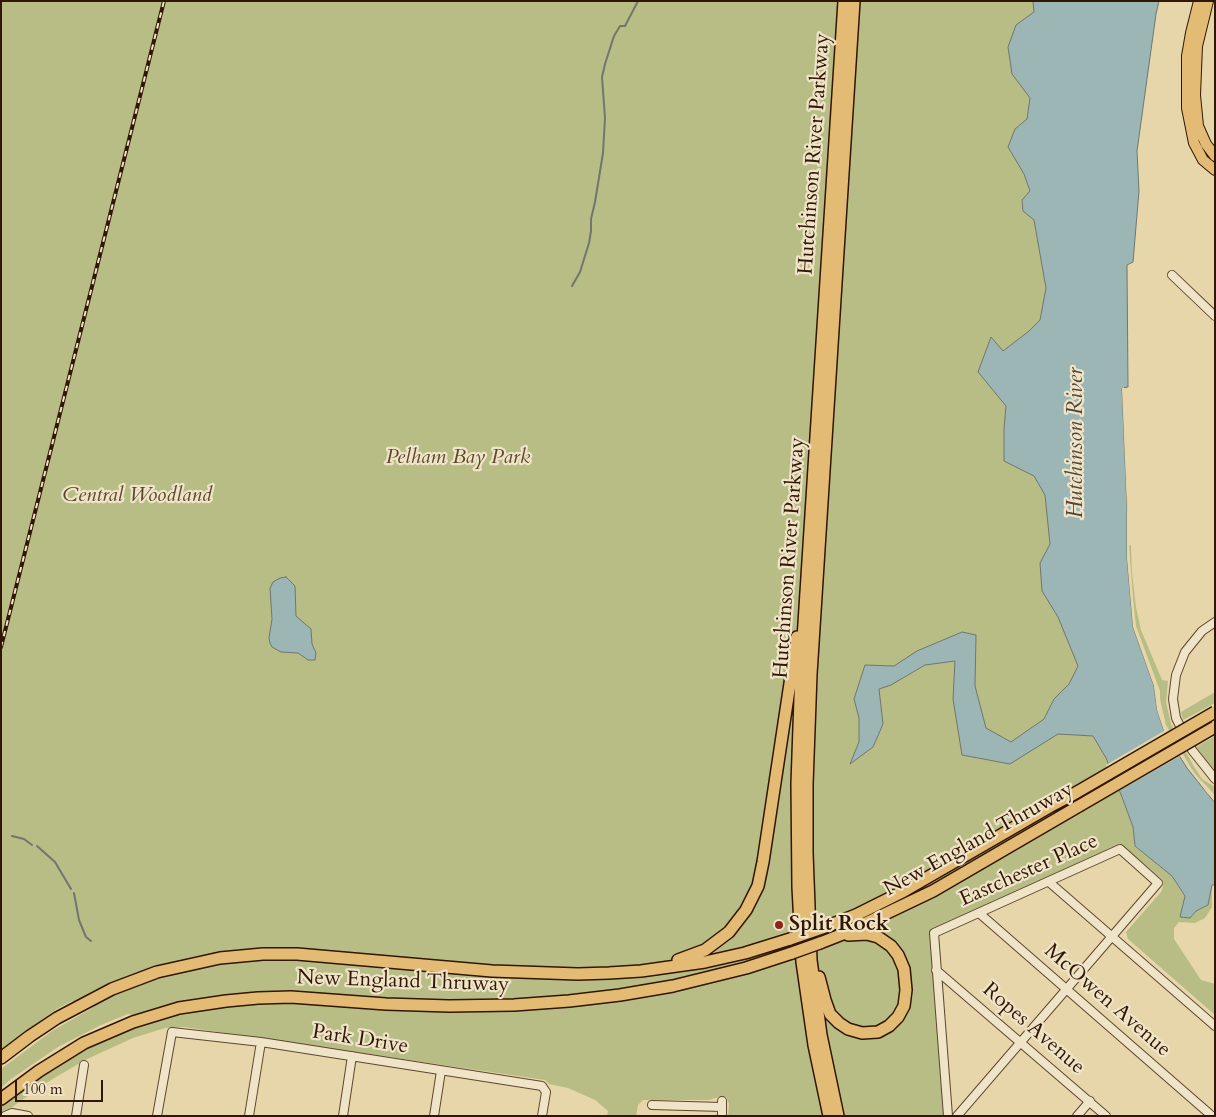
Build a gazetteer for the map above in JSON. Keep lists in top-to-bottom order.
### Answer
{
  "streets": {
    "highway": ["Hutchinson River Parkway", "New England Thruway"],
    "street": [
      "Eastchester Place",
      "McOwen Avenue",
      "Ropes Avenue",
      "Park Drive"
    ]
  },
  "crossings": [
    ["Eastchester Place", "McOwen Avenue"],
    ["Eastchester Place", "Ropes Avenue"]
  ],
  "water": ["Hutchinson River"],
  "parks": ["Pelham Bay Park", "Central Woodland"],
  "places": ["Split Rock"],
  "scale_bar": "100 m"
}
